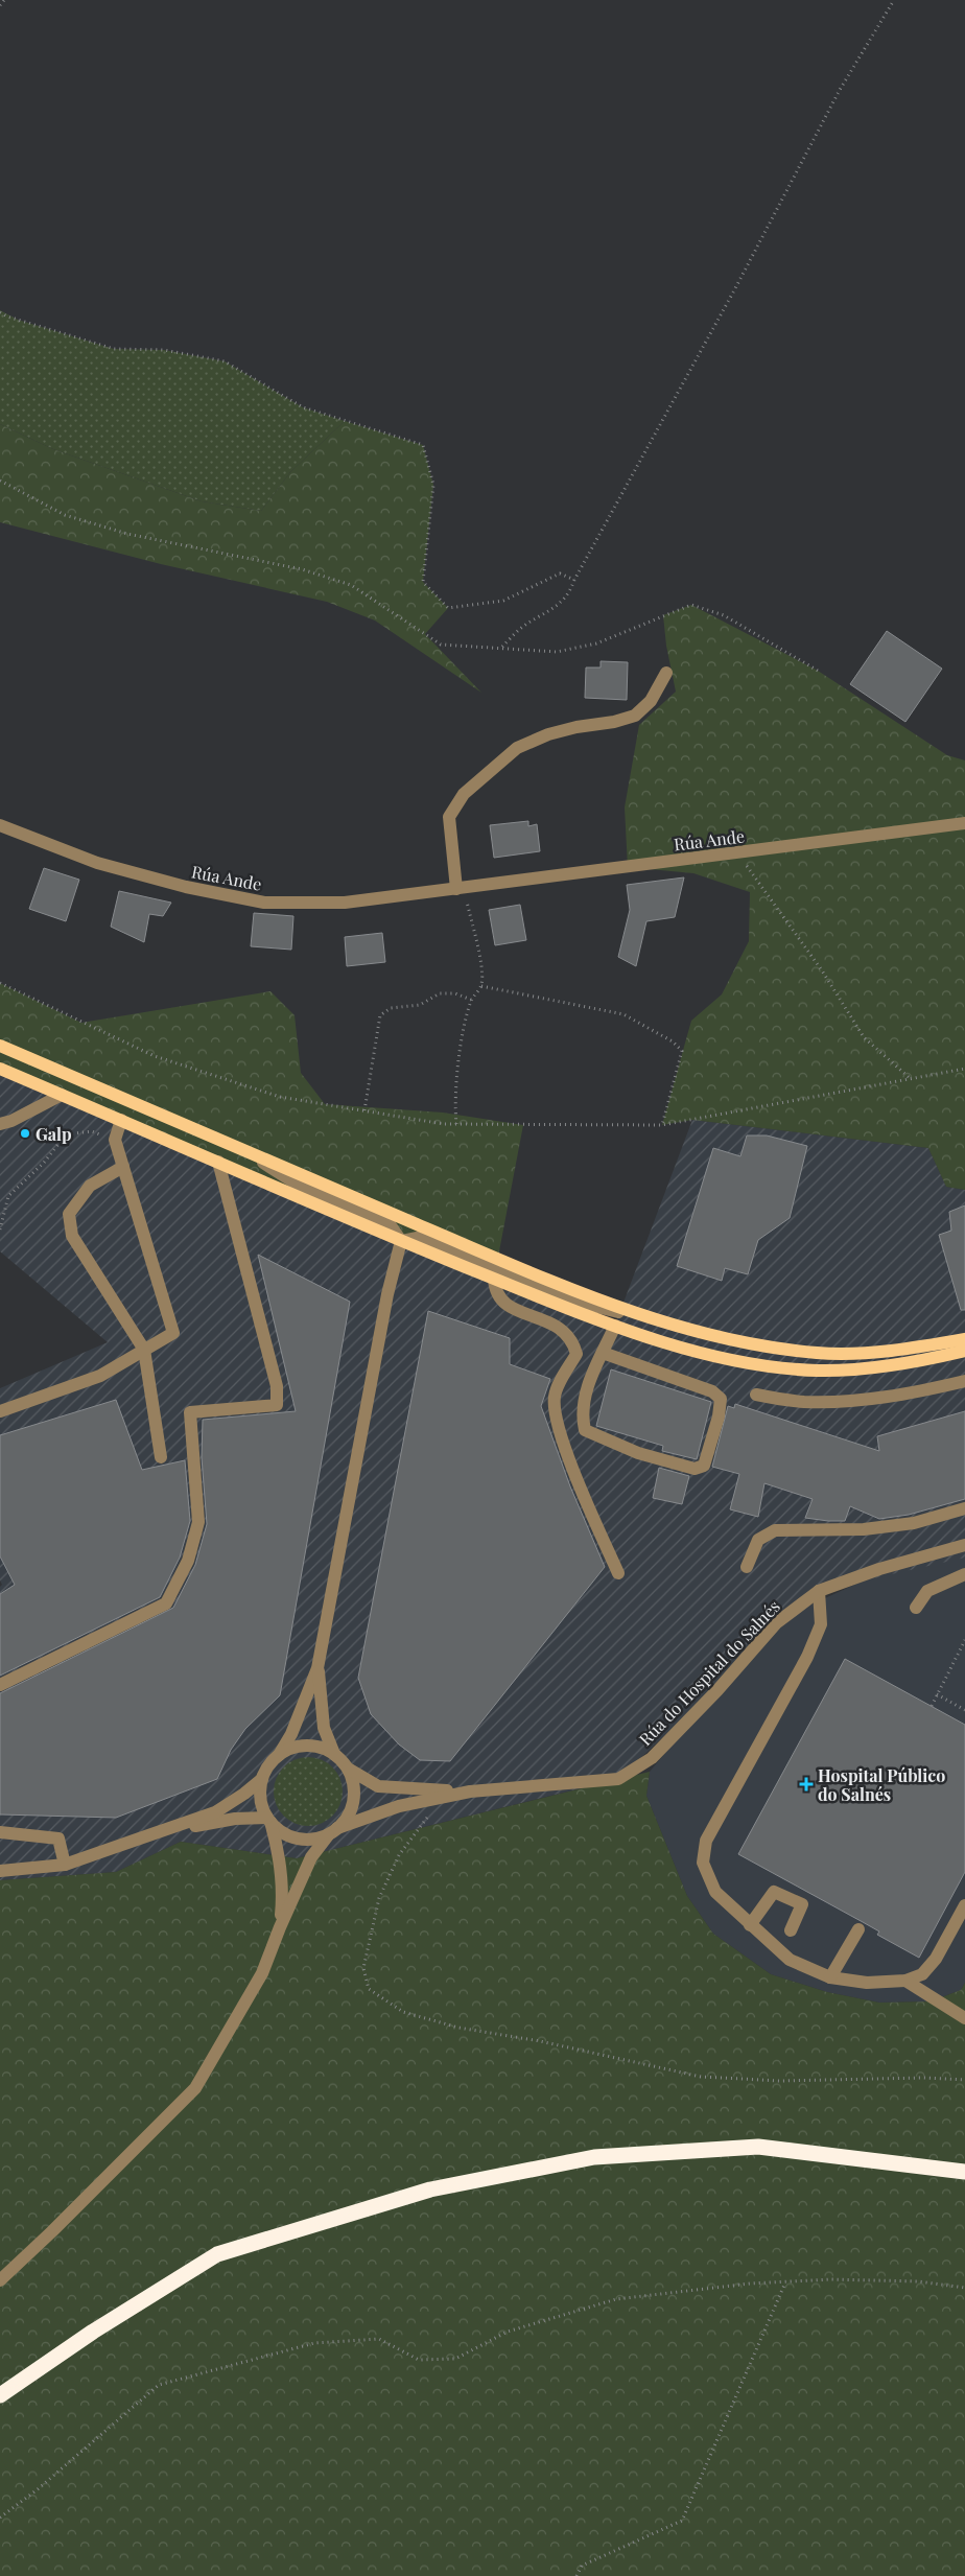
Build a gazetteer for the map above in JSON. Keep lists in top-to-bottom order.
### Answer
{
  "streets": {
    "street": ["Rúa Ande", "Rúa do Hospital do Salnés"]
  },
  "places": {
    "other": ["Galp"],
    "health": ["Hospital Público do Salnés"]
  }
}
